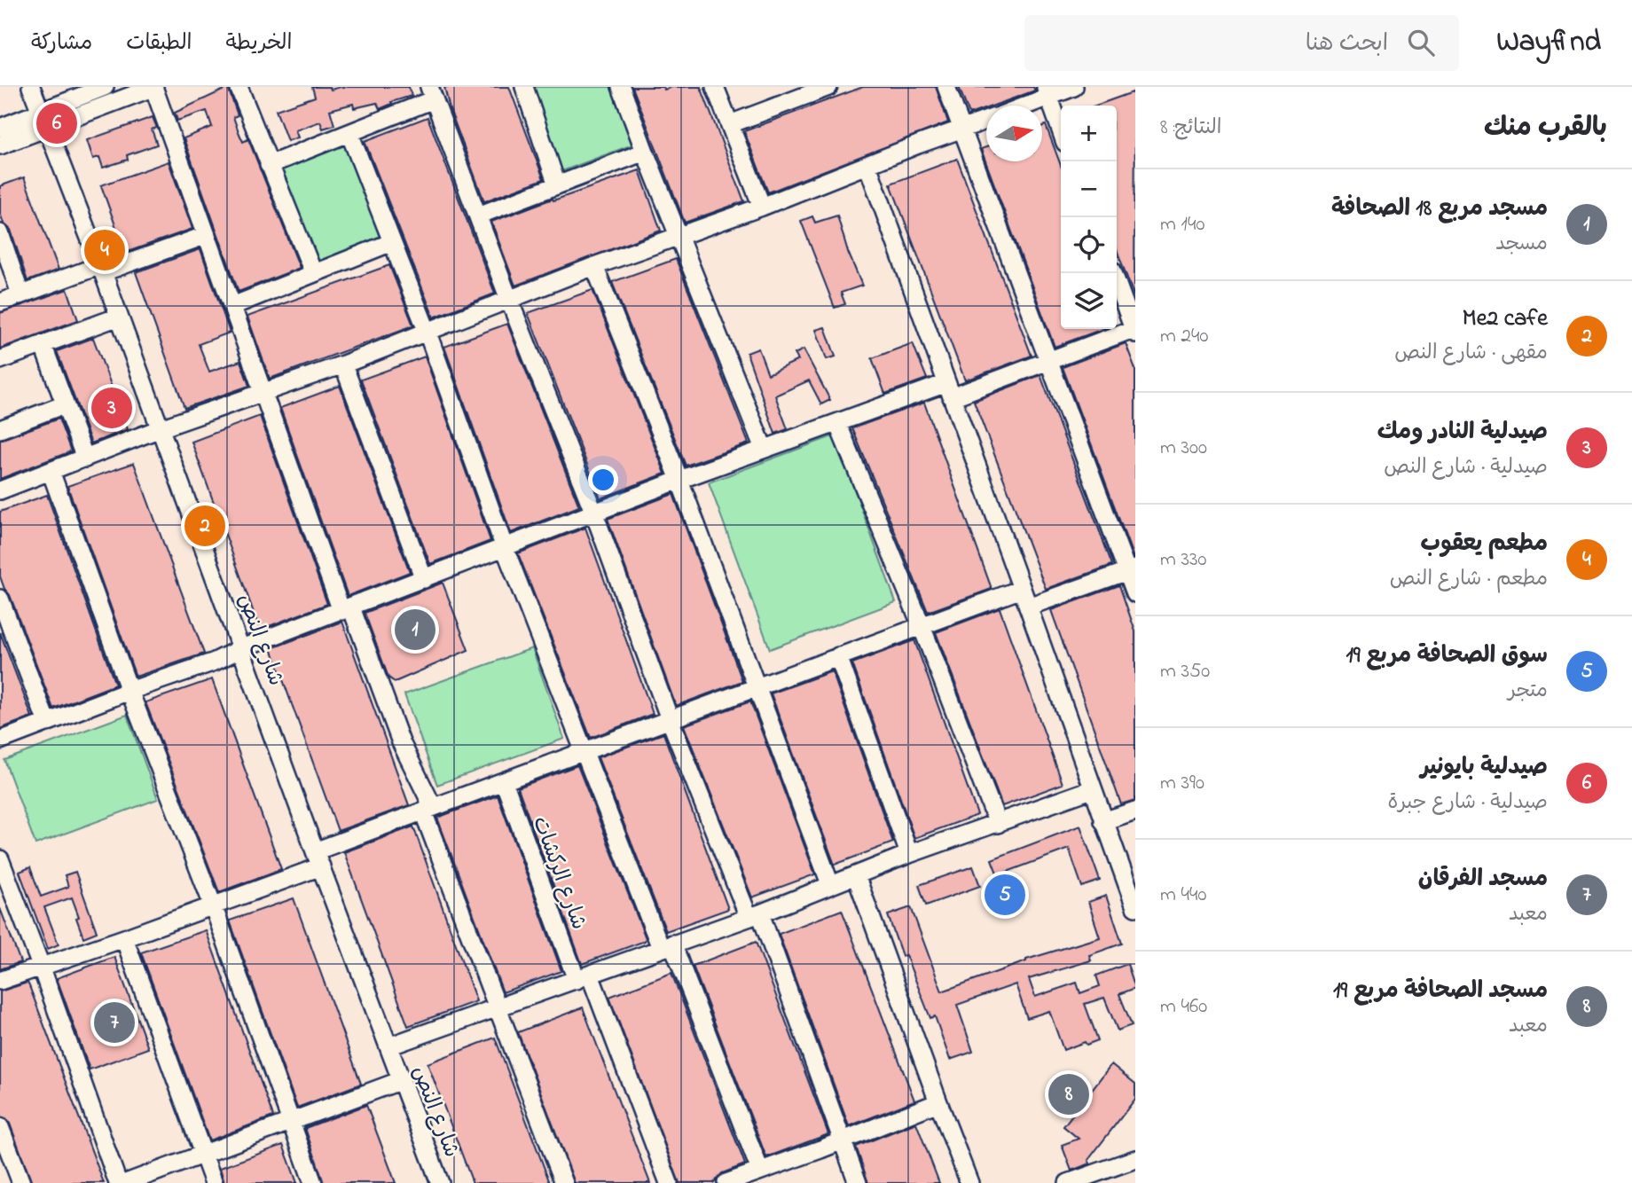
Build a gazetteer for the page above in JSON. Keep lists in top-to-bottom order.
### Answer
{
  "streets": {
    "street": ["شارع النص", "شارع الركشات"]
  },
  "north": "right",
  "page": {
    "header": "Wayfind",
    "search": "ابحث هنا",
    "nav": ["الخريطة", "الطبقات", "مشاركة"],
    "heading": ["بالقرب منك", "النتائج: 8"],
    "pins": [
      "6",
      "4",
      "3",
      "2",
      "1",
      "5",
      "7",
      "8"
    ],
    "map_buttons": ["+", "−"],
    "list": [
      {
        "mark": "1",
        "name": "مسجد مربع 18 الصحافة",
        "note": "مسجد",
        "value": "140 m"
      },
      {
        "mark": "2",
        "name": "Me2 cafe",
        "note": "مقهى · شارع النص",
        "value": "240 m"
      },
      {
        "mark": "3",
        "name": "صيدلية النادر ومك",
        "note": "صيدلية · شارع النص",
        "value": "300 m"
      },
      {
        "mark": "4",
        "name": "مطعم يعقوب",
        "note": "مطعم · شارع النص",
        "value": "330 m"
      },
      {
        "mark": "5",
        "name": "سوق الصحافة مربع 19",
        "note": "متجر",
        "value": "350 m"
      },
      {
        "mark": "6",
        "name": "صيدلية بايونير",
        "note": "صيدلية · شارع جبرة",
        "value": "390 m"
      },
      {
        "mark": "7",
        "name": "مسجد الفرقان",
        "note": "معبد",
        "value": "440 m"
      },
      {
        "mark": "8",
        "name": "مسجد الصحافة مربع 19",
        "note": "معبد",
        "value": "460 m"
      }
    ]
  }
}
